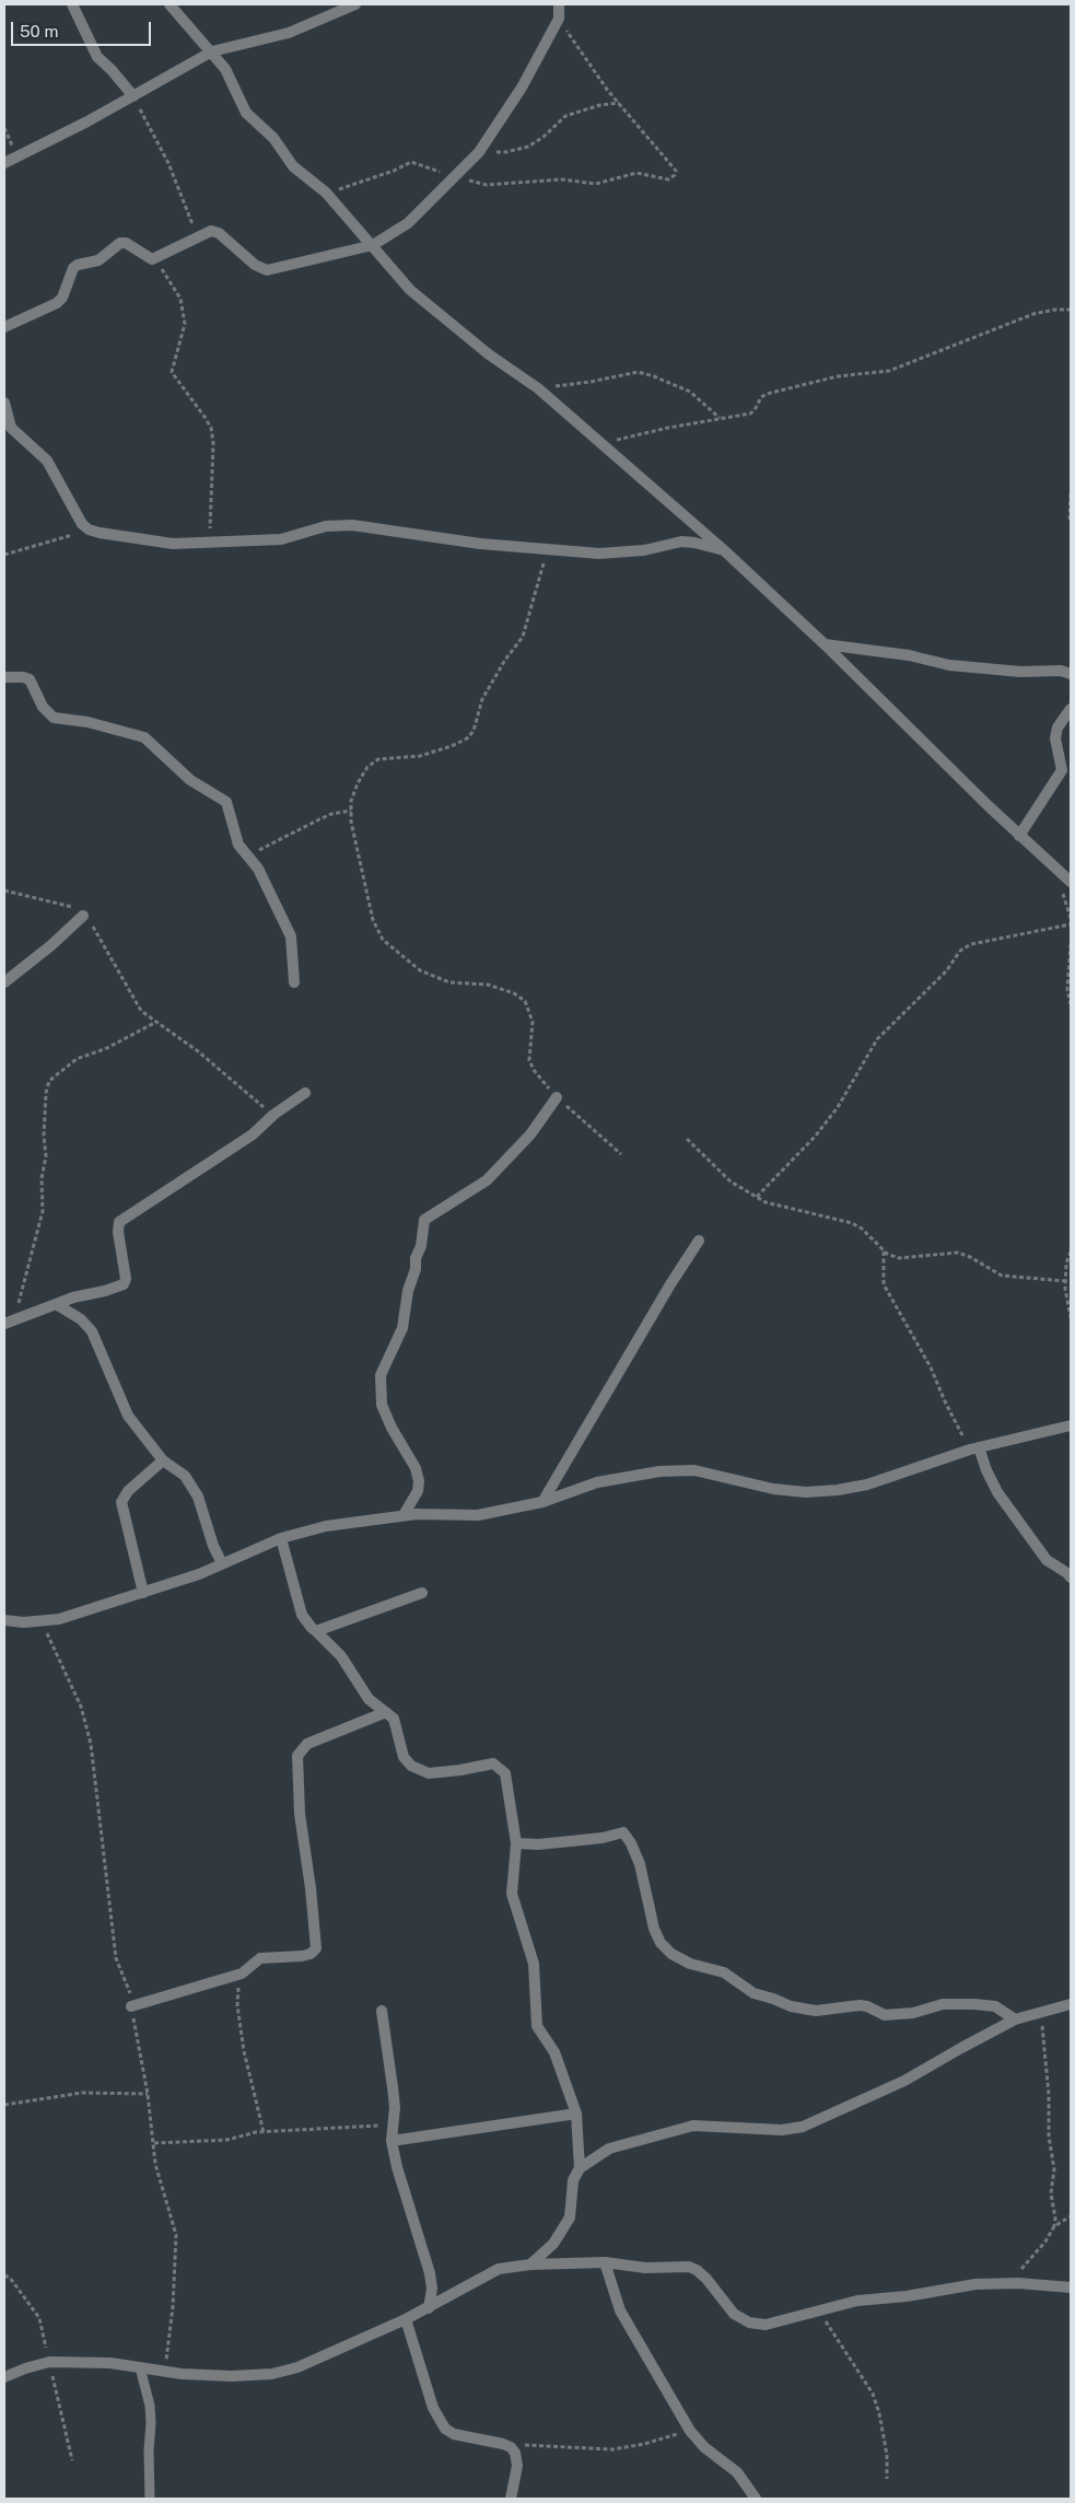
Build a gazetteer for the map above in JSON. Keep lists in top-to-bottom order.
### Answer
{
  "scale_bar": "50 m"
}
